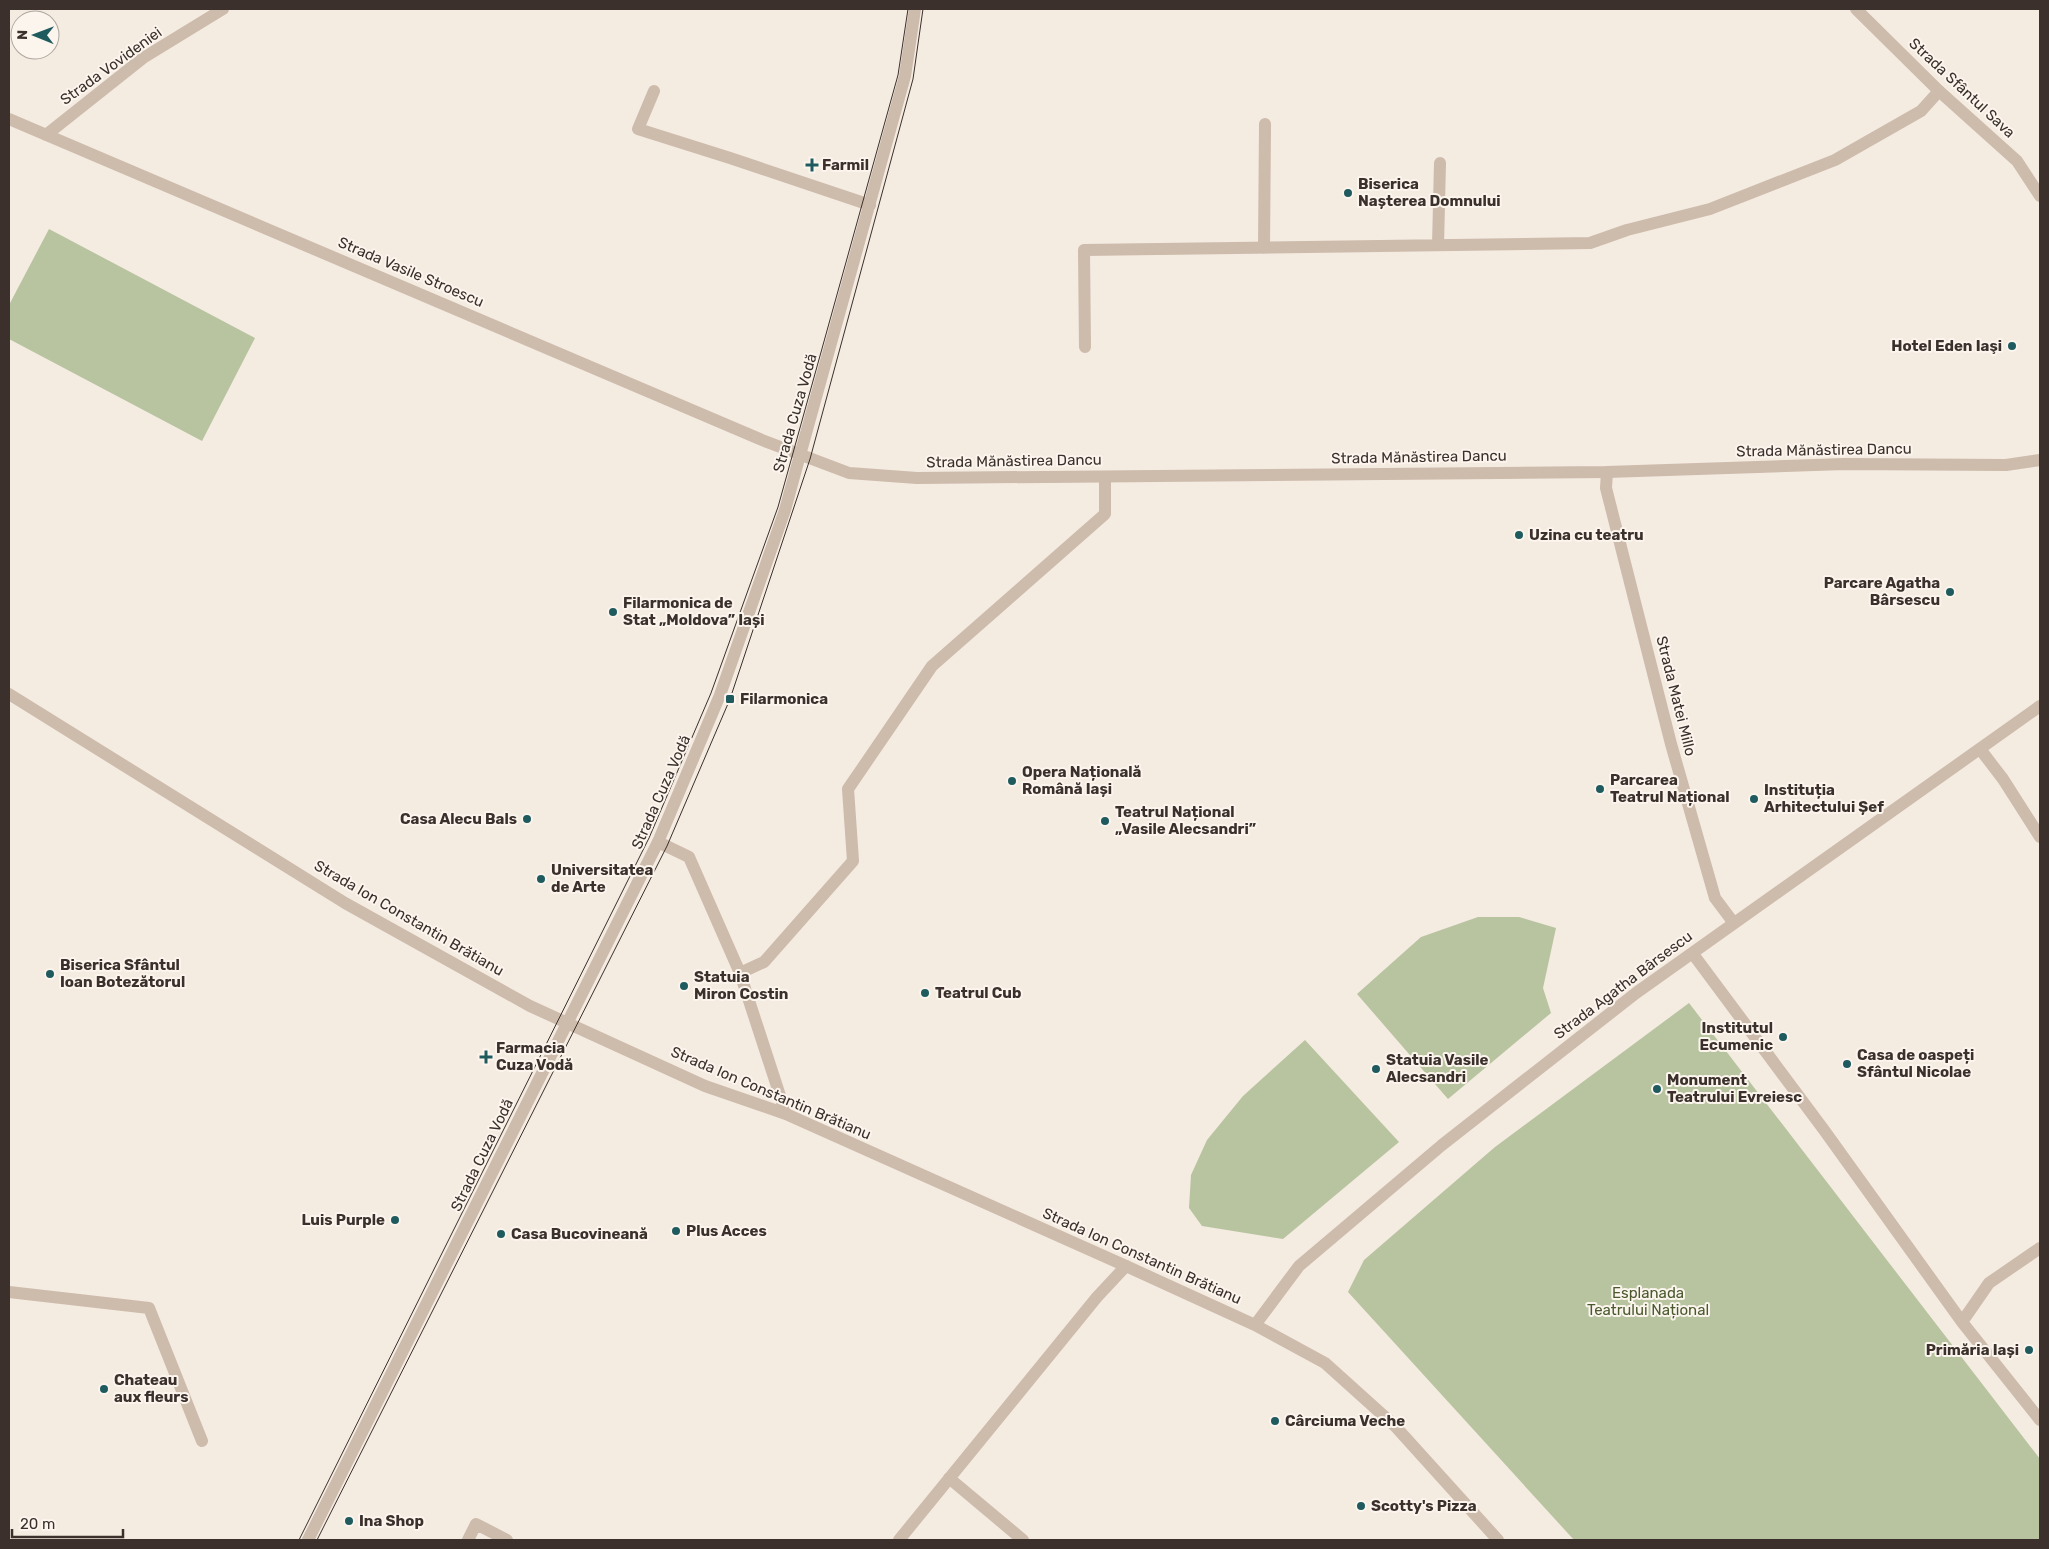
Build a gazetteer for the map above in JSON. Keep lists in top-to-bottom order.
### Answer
{
  "streets": {
    "street": [
      "Strada Vovideniei",
      "Strada Sfântul Sava",
      "Strada Vasile Stroescu",
      "Strada Cuza Vodă",
      "Strada Mănăstirea Dancu",
      "Strada Matei Millo",
      "Strada Ion Constantin Brătianu",
      "Strada Agatha Bârsescu"
    ]
  },
  "crossings": [
    ["Strada Vovideniei", "Strada Vasile Stroescu"],
    ["Strada Vasile Stroescu", "Strada Cuza Vodă"],
    ["Strada Vasile Stroescu", "Strada Mănăstirea Dancu"],
    ["Strada Cuza Vodă", "Strada Mănăstirea Dancu"],
    ["Strada Cuza Vodă", "Strada Ion Constantin Brătianu"],
    ["Strada Mănăstirea Dancu", "Strada Matei Millo"],
    ["Strada Matei Millo", "Strada Agatha Bârsescu"],
    ["Strada Ion Constantin Brătianu", "Strada Agatha Bârsescu"]
  ],
  "parks": ["Esplanada Teatrului Național"],
  "places": {
    "health": ["Farmil", "Farmacia Cuza Vodă"],
    "other": [
      "Biserica Nașterea Domnului",
      "Hotel Eden Iaşi",
      "Uzina cu teatru",
      "Parcare Agatha Bârsescu",
      "Filarmonica de Stat „Moldova” Iași",
      "Opera Națională Română Iași",
      "Parcarea Teatrul Național",
      "Instituția Arhitectului Șef",
      "Casa Alecu Bals",
      "Teatrul Național „Vasile Alecsandri”",
      "Universitatea de Arte",
      "Biserica Sfântul Ioan Botezătorul",
      "Statuia Miron Costin",
      "Teatrul Cub",
      "Institutul Ecumenic",
      "Casa de oaspeți Sfântul Nicolae",
      "Statuia Vasile Alecsandri",
      "Monument Teatrului Evreiesc",
      "Luis Purple",
      "Plus Acces",
      "Casa Bucovineană",
      "Primăria Iași",
      "Chateau aux fleurs",
      "Cârciuma Veche",
      "Scotty's Pizza",
      "Ina Shop"
    ],
    "transit": ["Filarmonica"]
  },
  "scale_bar": "20 m",
  "north": "left"
}
